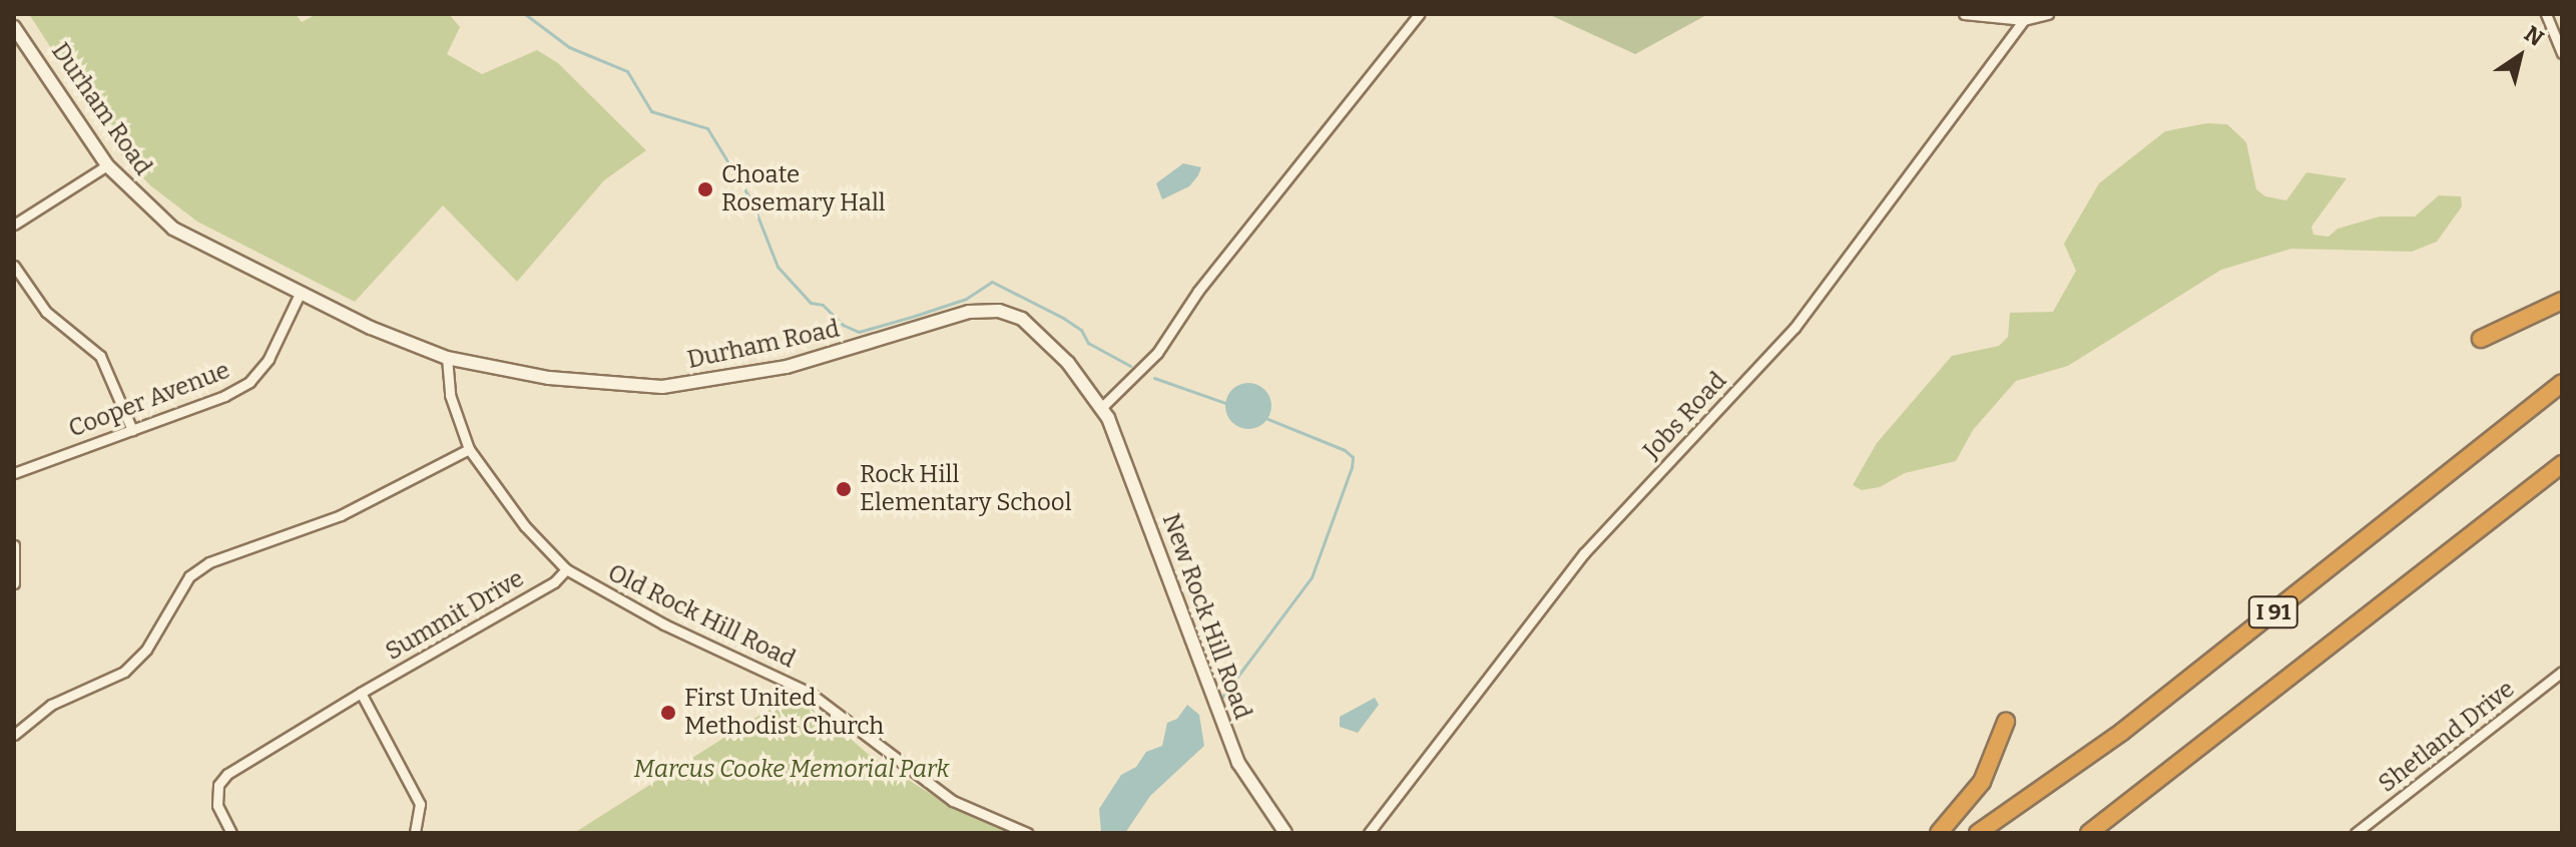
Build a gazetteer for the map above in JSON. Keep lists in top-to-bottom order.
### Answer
{
  "streets": {
    "highway": ["I 91"],
    "main road": ["Durham Road", "New Rock Hill Road"],
    "street": [
      "Cooper Avenue",
      "Jobs Road",
      "Summit Drive",
      "Old Rock Hill Road",
      "Shetland Drive"
    ]
  },
  "crossings": [
    ["Durham Road", "Cooper Avenue"],
    ["Durham Road", "Old Rock Hill Road"],
    ["Durham Road", "New Rock Hill Road"],
    ["Summit Drive", "Old Rock Hill Road"]
  ],
  "parks": ["Marcus Cooke Memorial Park"],
  "places": ["Choate Rosemary Hall", "Rock Hill Elementary School", "First United Methodist Church"],
  "north": "top right"
}
